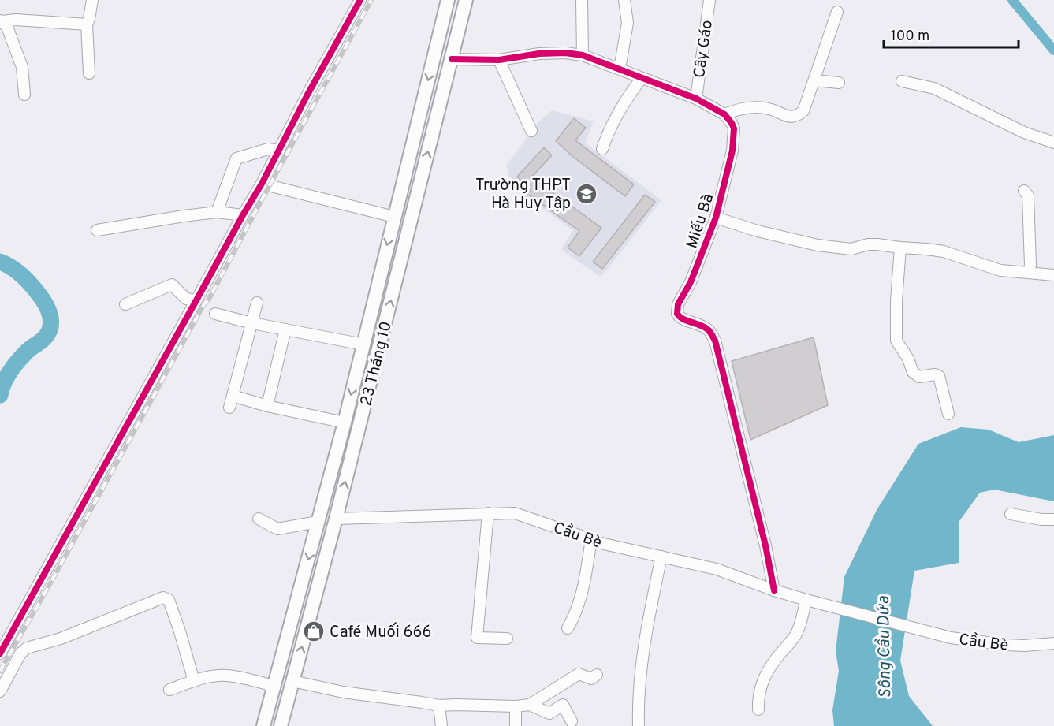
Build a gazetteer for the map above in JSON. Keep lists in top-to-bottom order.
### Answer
{
  "streets": {
    "main road": ["23 Tháng 10"],
    "street": ["Cây Gáo", "Miếu Bà", "Cầu Bè"]
  },
  "crossings": [
    ["Miếu Bà", "Cầu Bè"],
    ["23 Tháng 10", "Cầu Bè"]
  ],
  "water": ["Sông Cầu Dứa"],
  "places": {
    "school or university": ["Trường THPT Hà Huy Tập"],
    "shop": ["Café Muối 666"]
  },
  "scale_bar": "100 m"
}
